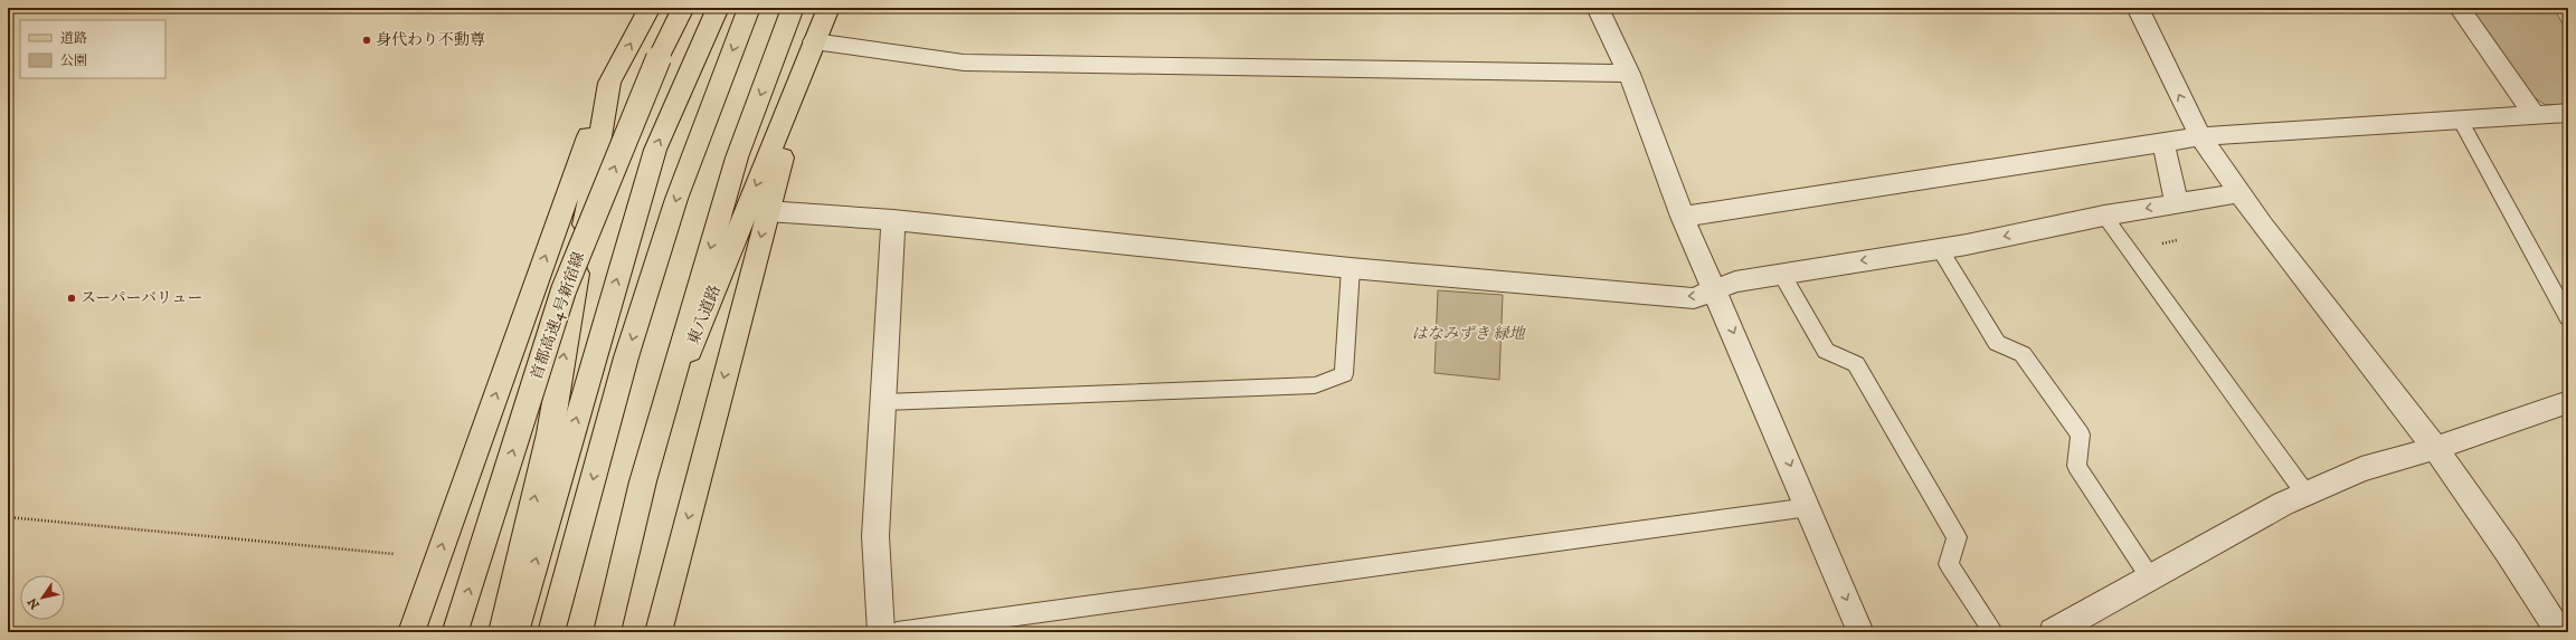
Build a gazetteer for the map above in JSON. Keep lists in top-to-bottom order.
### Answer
{
  "streets": {
    "main road": ["東八道路", "首都高速4号新宿線"]
  },
  "parks": ["はなみずき 緑地"],
  "places": ["身代わり不動尊", "スーパーバリュー"],
  "legend": ["道路", "公園"],
  "north": "bottom left"
}
